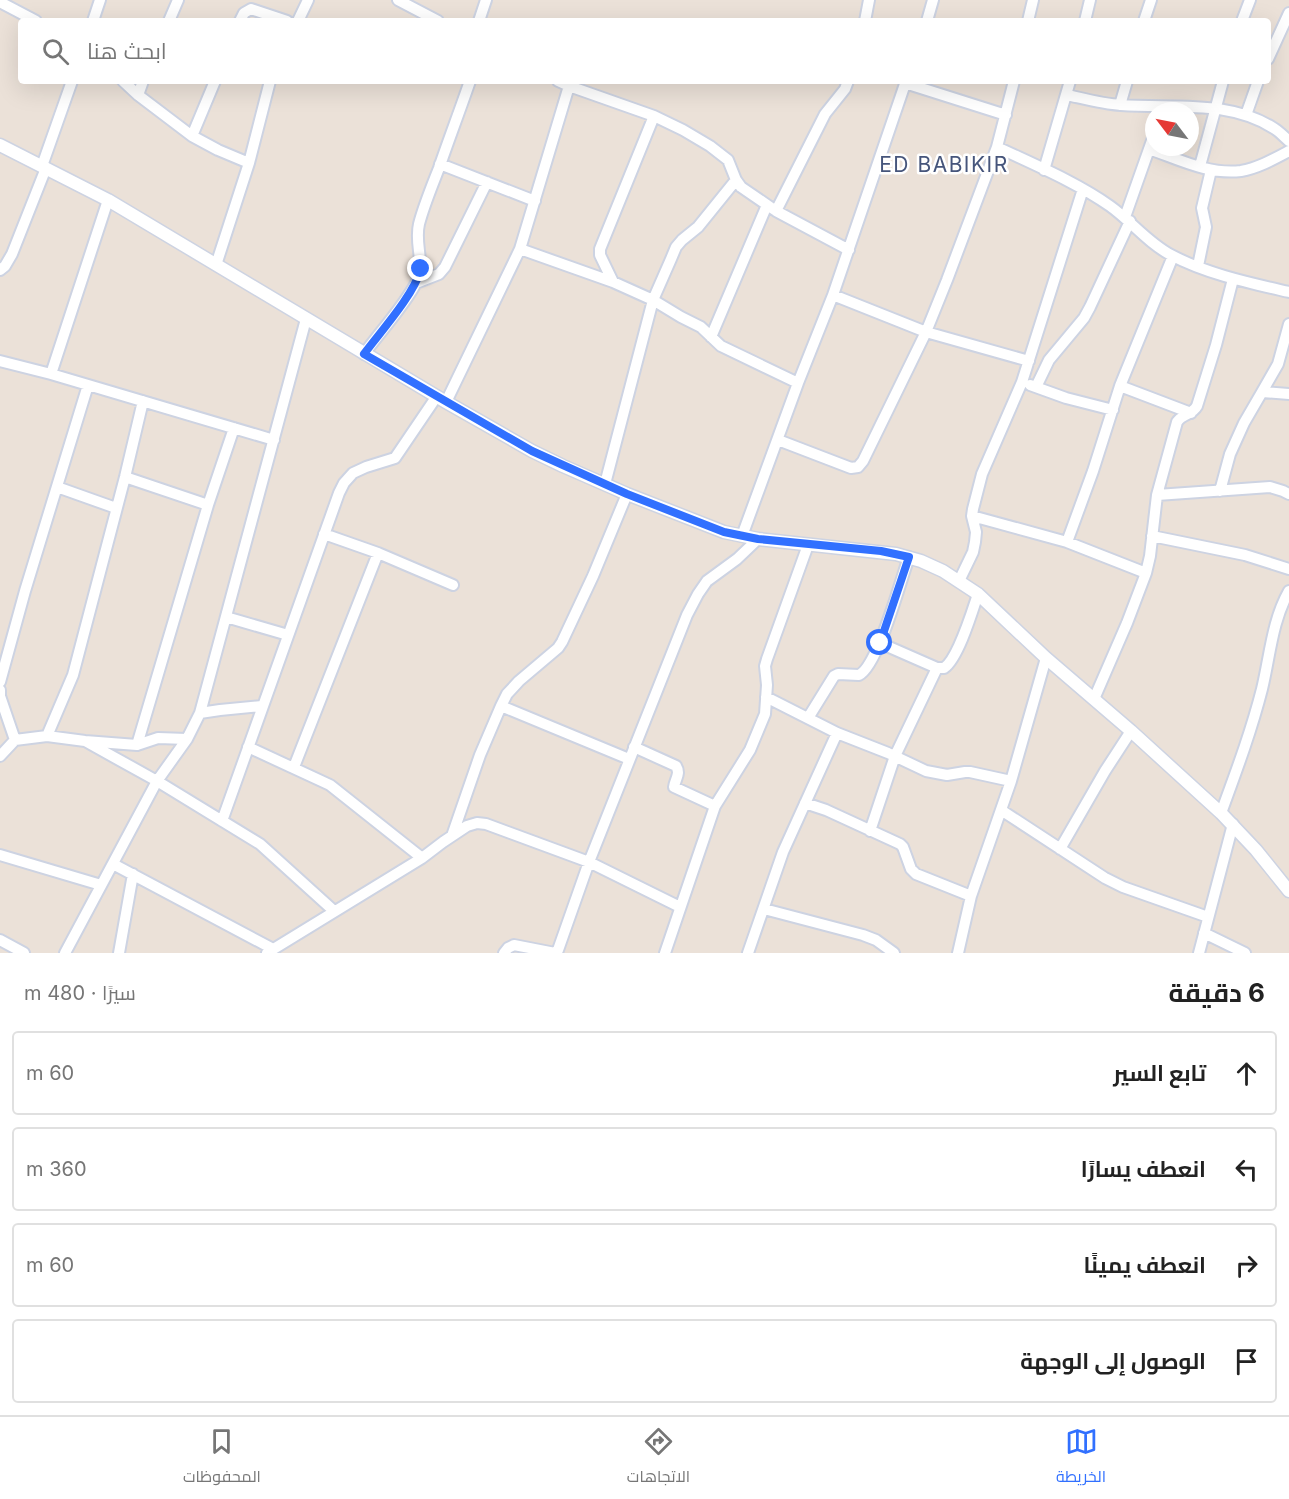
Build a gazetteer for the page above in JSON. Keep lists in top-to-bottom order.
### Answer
{
  "districts": ["ED BABIKIR"],
  "north": "top left",
  "page": {
    "search": "ابحث هنا",
    "heading": ["6 دقيقة", "سيرًا · 480 m"],
    "list": [
      ["تابع السير", "60 m"],
      ["انعطف يسارًا", "360 m"],
      ["انعطف يمينًا", "60 m"],
      "الوصول إلى الوجهة"
    ],
    "nav": ["الخريطة", "الاتجاهات", "المحفوظات"]
  }
}
